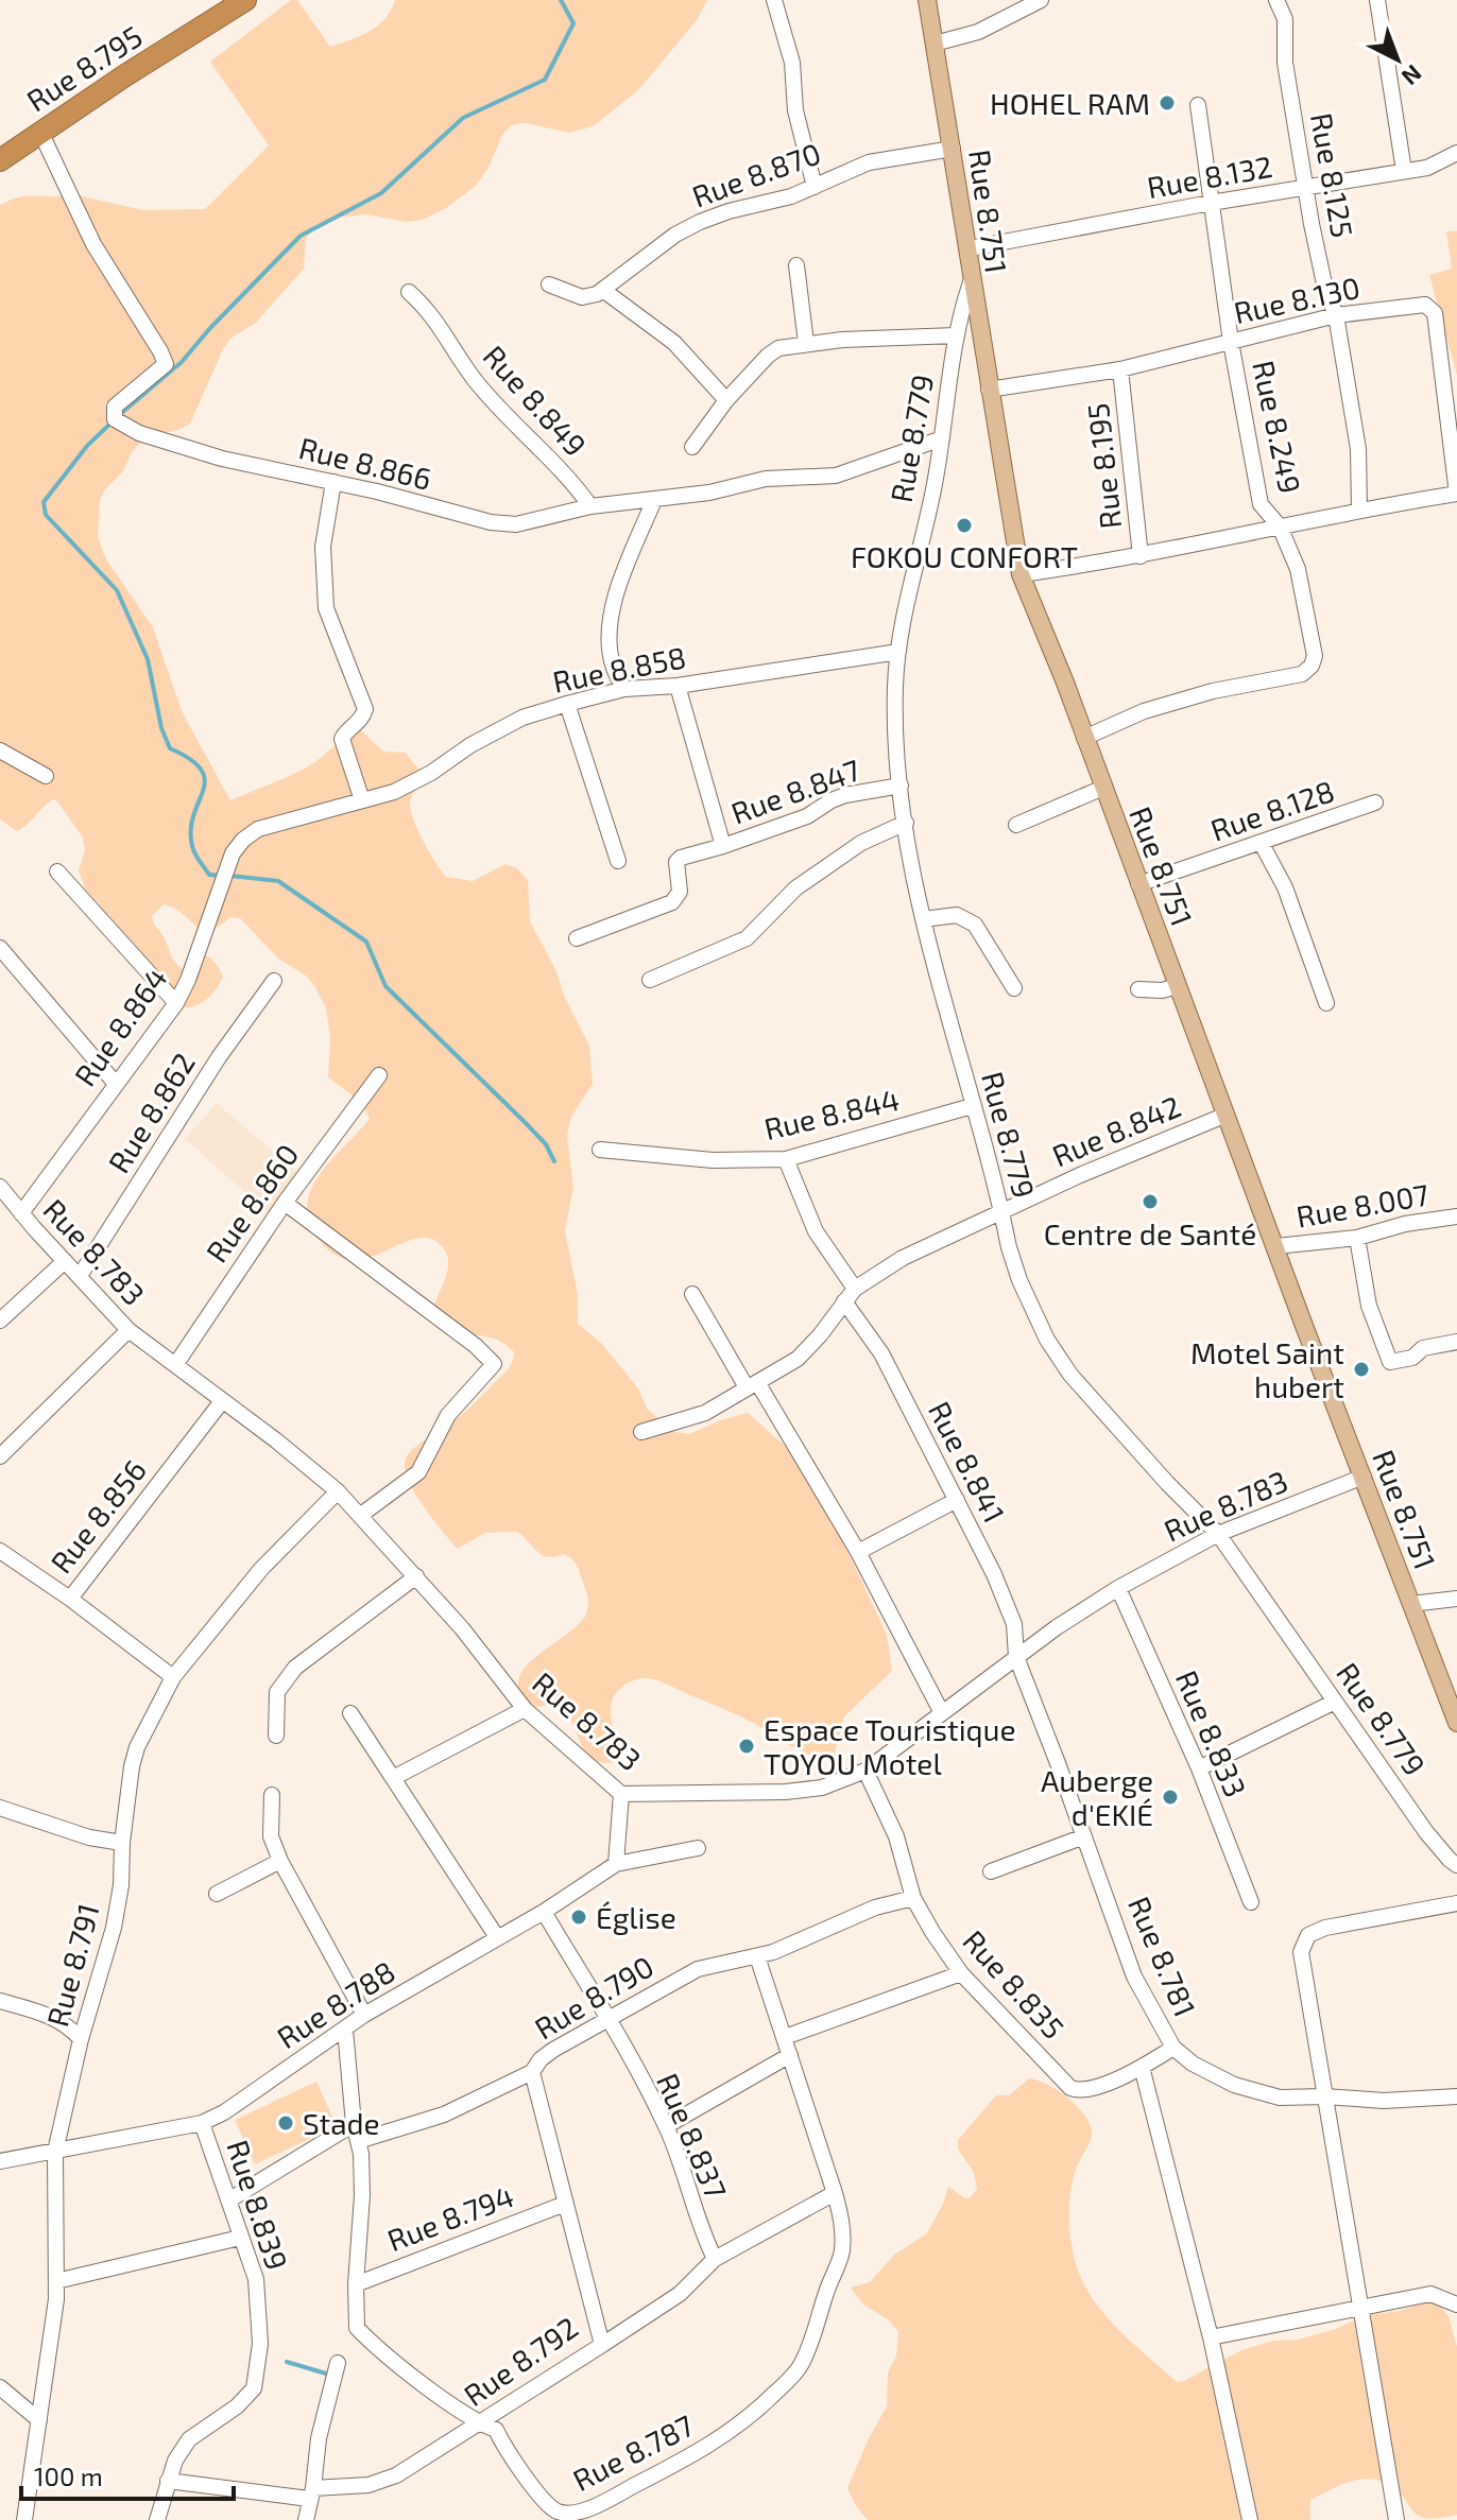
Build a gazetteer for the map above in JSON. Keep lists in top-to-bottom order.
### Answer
{
  "streets": {
    "highway": ["Rue 8.795"],
    "main road": ["Rue 8.751"],
    "street": [
      "Rue 8.870",
      "Rue 8.125",
      "Rue 8.132",
      "Rue 8.130",
      "Rue 8.849",
      "Rue 8.249",
      "Rue 8.779",
      "Rue 8.866",
      "Rue 8.195",
      "Rue 8.858",
      "Rue 8.847",
      "Rue 8.128",
      "Rue 8.864",
      "Rue 8.862",
      "Rue 8.844",
      "Rue 8.842",
      "Rue 8.860",
      "Rue 8.007",
      "Rue 8.783",
      "Rue 8.841",
      "Rue 8.856",
      "Rue 8.833",
      "Rue 8.781",
      "Rue 8.791",
      "Rue 8.835",
      "Rue 8.790",
      "Rue 8.788",
      "Rue 8.837",
      "Rue 8.839",
      "Rue 8.794",
      "Rue 8.792",
      "Rue 8.787"
    ]
  },
  "crossings": [
    ["Rue 8.795", "Rue 8.866"],
    ["Rue 8.870", "Rue 8.751"],
    ["Rue 8.125", "Rue 8.132"],
    ["Rue 8.125", "Rue 8.130"],
    ["Rue 8.132", "Rue 8.751"],
    ["Rue 8.132", "Rue 8.249"],
    ["Rue 8.751", "Rue 8.130"],
    ["Rue 8.751", "Rue 8.249"],
    ["Rue 8.751", "Rue 8.779"],
    ["Rue 8.751", "Rue 8.128"],
    ["Rue 8.751", "Rue 8.842"],
    ["Rue 8.751", "Rue 8.007"],
    ["Rue 8.751", "Rue 8.783"],
    ["Rue 8.130", "Rue 8.249"],
    ["Rue 8.130", "Rue 8.195"],
    ["Rue 8.849", "Rue 8.866"],
    ["Rue 8.779", "Rue 8.866"],
    ["Rue 8.779", "Rue 8.858"],
    ["Rue 8.779", "Rue 8.847"],
    ["Rue 8.779", "Rue 8.844"],
    ["Rue 8.779", "Rue 8.842"],
    ["Rue 8.779", "Rue 8.783"],
    ["Rue 8.858", "Rue 8.847"],
    ["Rue 8.858", "Rue 8.864"],
    ["Rue 8.864", "Rue 8.783"],
    ["Rue 8.862", "Rue 8.783"],
    ["Rue 8.842", "Rue 8.841"],
    ["Rue 8.860", "Rue 8.783"],
    ["Rue 8.783", "Rue 8.841"],
    ["Rue 8.783", "Rue 8.856"],
    ["Rue 8.783", "Rue 8.833"],
    ["Rue 8.783", "Rue 8.781"],
    ["Rue 8.783", "Rue 8.791"],
    ["Rue 8.783", "Rue 8.835"],
    ["Rue 8.841", "Rue 8.781"],
    ["Rue 8.791", "Rue 8.788"],
    ["Rue 8.835", "Rue 8.790"],
    ["Rue 8.790", "Rue 8.837"],
    ["Rue 8.790", "Rue 8.792"],
    ["Rue 8.790", "Rue 8.787"],
    ["Rue 8.788", "Rue 8.837"],
    ["Rue 8.788", "Rue 8.839"],
    ["Rue 8.788", "Rue 8.787"],
    ["Rue 8.839", "Rue 8.792"],
    ["Rue 8.794", "Rue 8.792"],
    ["Rue 8.794", "Rue 8.787"],
    ["Rue 8.792", "Rue 8.787"]
  ],
  "places": [
    "HOHEL RAM",
    "FOKOU CONFORT",
    "Centre de Santé",
    "Motel Saint hubert",
    "Espace Touristique TOYOU Motel",
    "Auberge d'EKIÉ",
    "Église",
    "Stade"
  ],
  "scale_bar": "100 m",
  "north": "bottom right"
}
